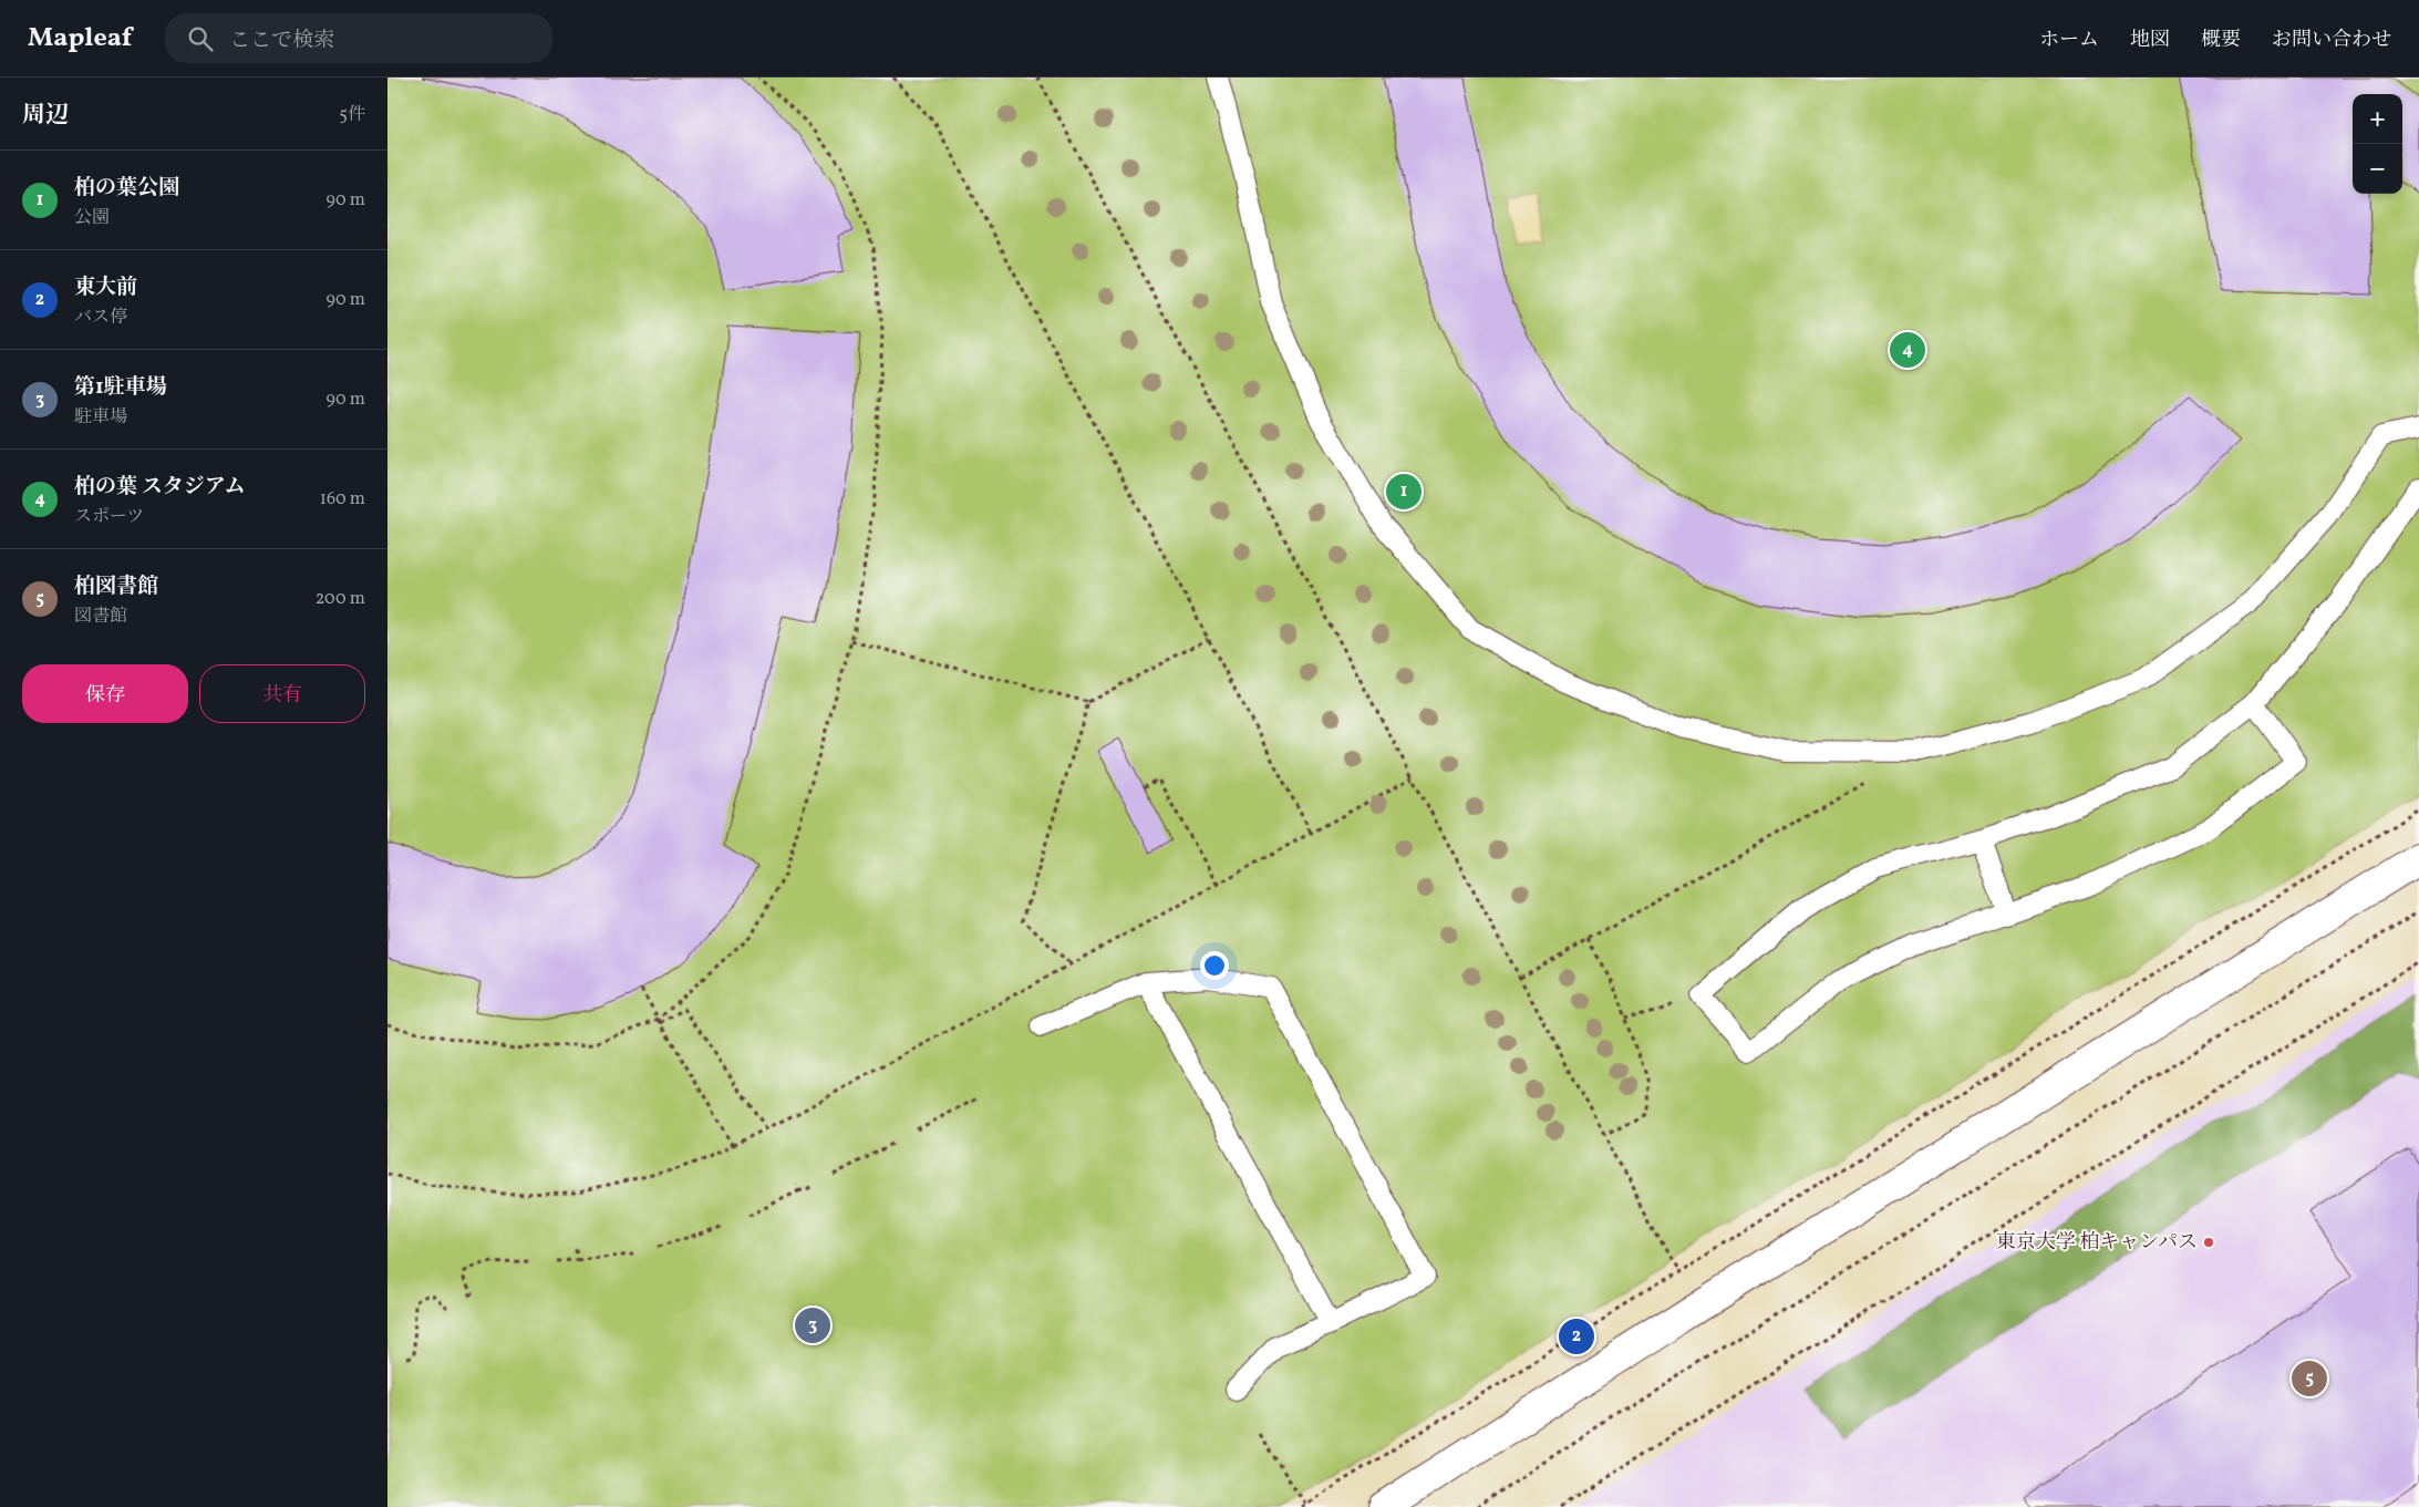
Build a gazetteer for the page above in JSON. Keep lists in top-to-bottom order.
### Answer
{
  "places": ["東京大学 柏キャンパス"],
  "page": {
    "header": "Mapleaf",
    "search": "ここで検索",
    "nav": [
      "ホーム",
      "地図",
      "概要",
      "お問い合わせ"
    ],
    "heading": ["周辺", "5件"],
    "map_buttons": ["+", "−"],
    "list": [
      {
        "mark": "1",
        "name": "柏の葉公園",
        "note": "公園",
        "value": "90 m"
      },
      {
        "mark": "2",
        "name": "東大前",
        "note": "バス停",
        "value": "90 m"
      },
      {
        "mark": "3",
        "name": "第1駐車場",
        "note": "駐車場",
        "value": "90 m"
      },
      {
        "mark": "4",
        "name": "柏の葉 スタジアム",
        "note": "スポーツ",
        "value": "160 m"
      },
      {
        "mark": "5",
        "name": "柏図書館",
        "note": "図書館",
        "value": "200 m"
      }
    ],
    "pins": [
      "4",
      "1",
      "3",
      "2",
      "5"
    ],
    "buttons": ["保存", "共有"]
  }
}
